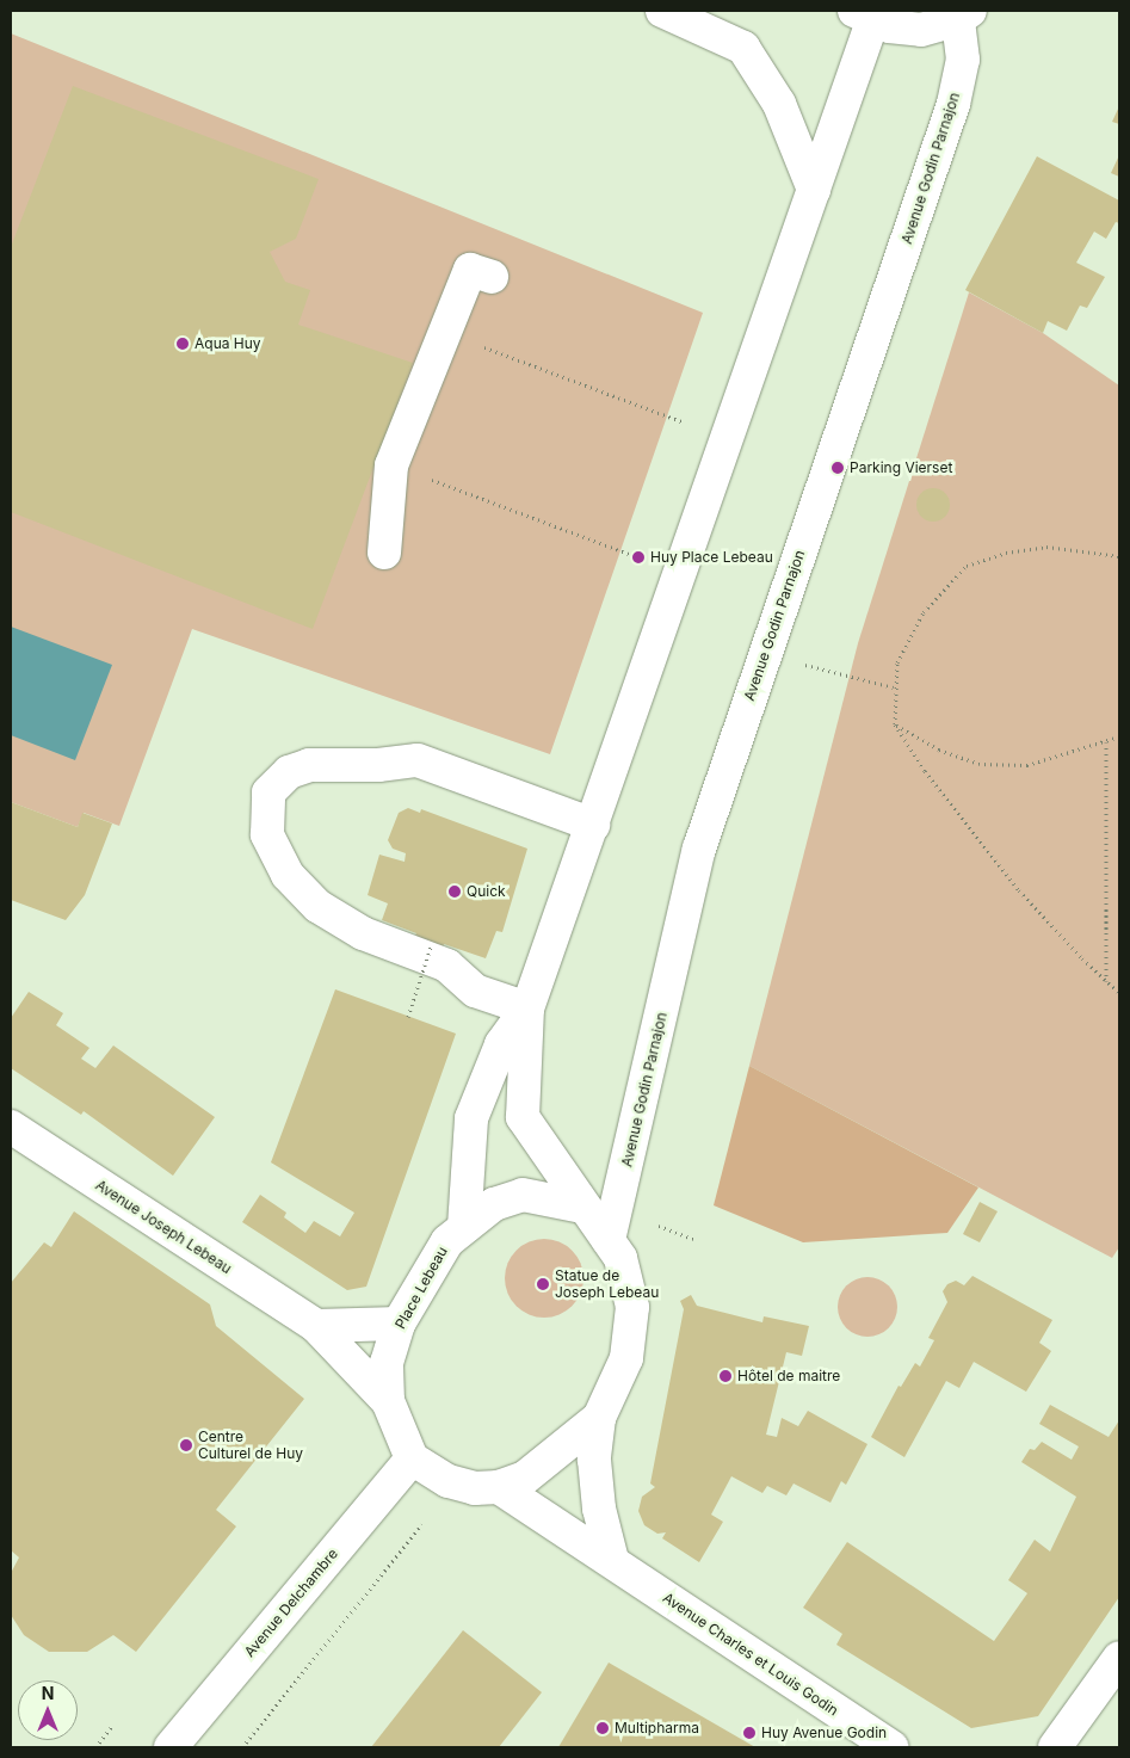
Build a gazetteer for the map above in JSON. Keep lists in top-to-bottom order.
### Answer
{
  "streets": {
    "street": [
      "Avenue Godin Parnajon",
      "Avenue Joseph Lebeau",
      "Place Lebeau",
      "Avenue Delchambre",
      "Avenue Charles et Louis Godin"
    ]
  },
  "crossings": [
    ["Avenue Godin Parnajon", "Place Lebeau"],
    ["Avenue Godin Parnajon", "Avenue Delchambre"],
    ["Avenue Godin Parnajon", "Avenue Charles et Louis Godin"],
    ["Avenue Joseph Lebeau", "Place Lebeau"],
    ["Place Lebeau", "Avenue Delchambre"]
  ],
  "places": [
    "Aqua Huy",
    "Parking Vierset",
    "Huy Place Lebeau",
    "Quick",
    "Statue de Joseph Lebeau",
    "Hôtel de maitre",
    "Centre Culturel de Huy",
    "Multipharma",
    "Huy Avenue Godin"
  ],
  "north": "top"
}
